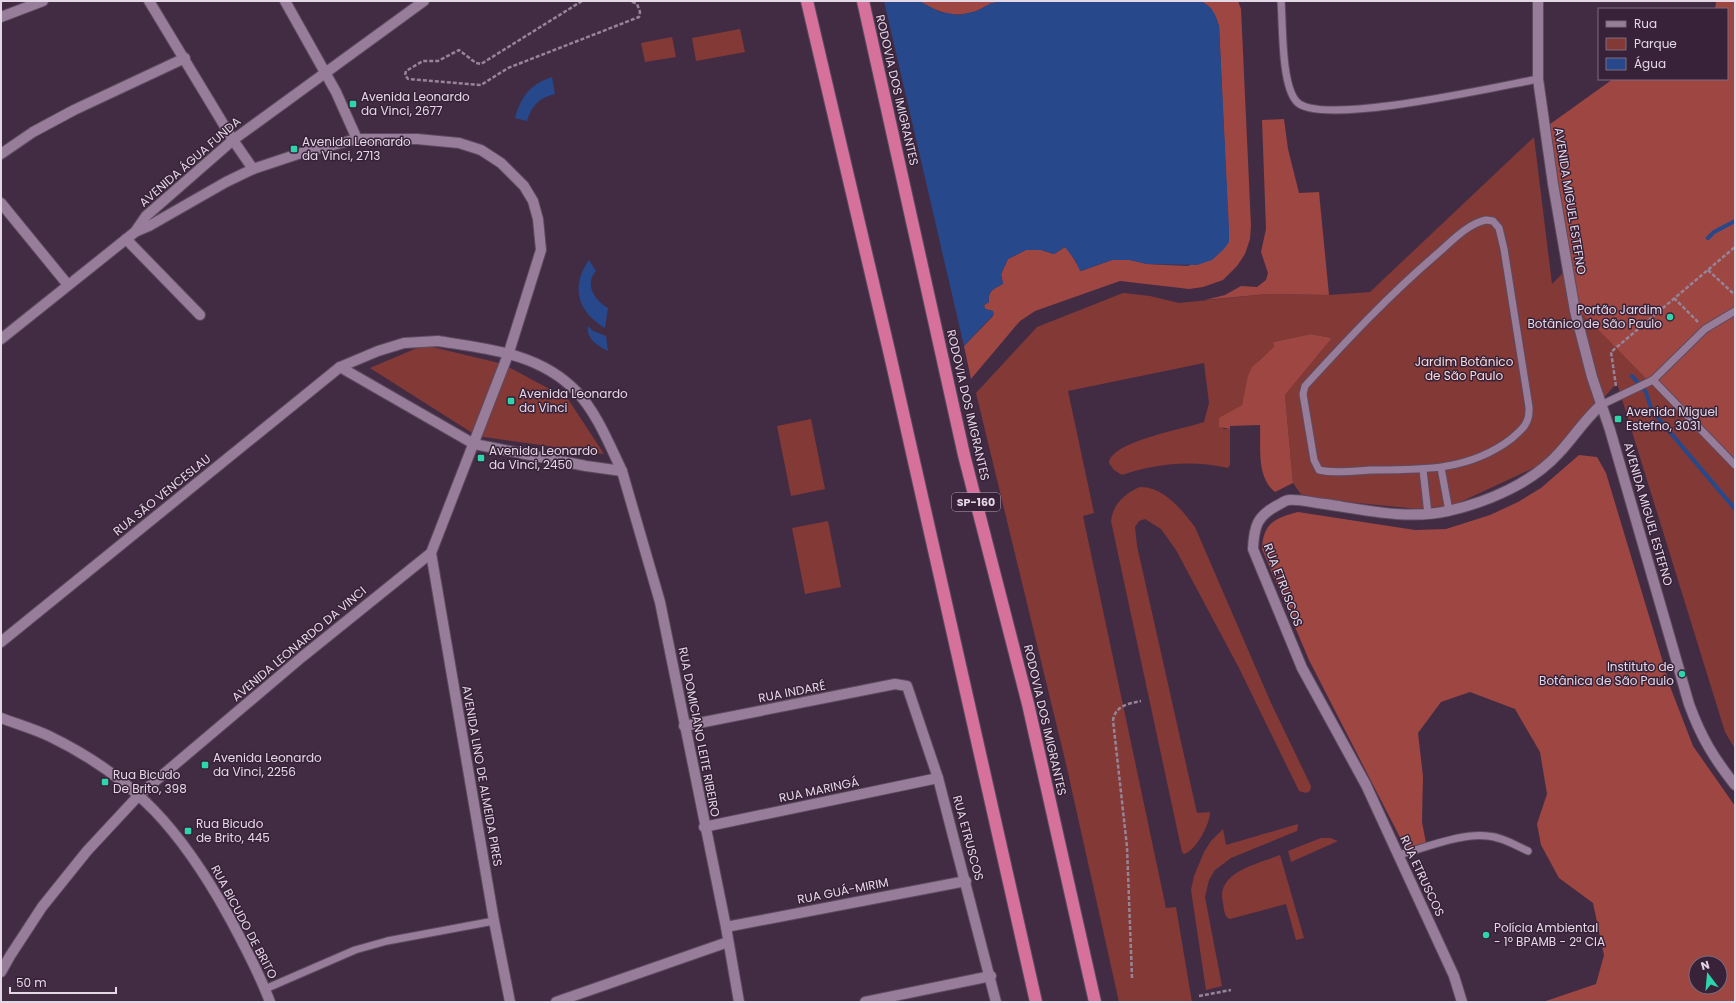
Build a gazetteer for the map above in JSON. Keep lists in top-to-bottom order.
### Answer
{
  "streets": {
    "highway": ["RODOVIA DOS IMIGRANTES", "SP-160"],
    "street": [
      "AVENIDA ÁGUA FUNDA",
      "AVENIDA MIGUEL ESTEFNO",
      "RUA SÃO VENCESLAU",
      "RUA ETRUSCOS",
      "AVENIDA LEONARDO DA VINCI",
      "RUA INDARÉ",
      "RUA DOMICIANO LEITE RIBEIRO",
      "AVENIDA LINO DE ALMEIDA PIRES",
      "RUA MARINGÁ",
      "RUA GUÁ-MIRIM",
      "RUA BICUDO DE BRITO"
    ]
  },
  "crossings": [
    ["AVENIDA ÁGUA FUNDA", "AVENIDA LEONARDO DA VINCI"],
    ["AVENIDA MIGUEL ESTEFNO", "RUA ETRUSCOS"],
    ["RUA SÃO VENCESLAU", "AVENIDA LEONARDO DA VINCI"],
    ["RUA SÃO VENCESLAU", "RUA DOMICIANO LEITE RIBEIRO"],
    ["RUA ETRUSCOS", "RUA INDARÉ"],
    ["RUA ETRUSCOS", "RUA MARINGÁ"],
    ["RUA ETRUSCOS", "RUA GUÁ-MIRIM"],
    ["AVENIDA LEONARDO DA VINCI", "RUA DOMICIANO LEITE RIBEIRO"],
    ["AVENIDA LEONARDO DA VINCI", "AVENIDA LINO DE ALMEIDA PIRES"],
    ["AVENIDA LEONARDO DA VINCI", "RUA BICUDO DE BRITO"],
    ["RUA INDARÉ", "RUA DOMICIANO LEITE RIBEIRO"],
    ["RUA DOMICIANO LEITE RIBEIRO", "RUA MARINGÁ"],
    ["RUA DOMICIANO LEITE RIBEIRO", "RUA GUÁ-MIRIM"]
  ],
  "parks": ["Jardim Botânico de São Paulo"],
  "places": {
    "transit": [
      "Avenida Leonardo da Vinci, 2677",
      "Avenida Leonardo da Vinci, 2713",
      "Avenida Leonardo da Vinci",
      "Avenida Miguel Estefno, 3031",
      "Avenida Leonardo da Vinci, 2450",
      "Avenida Leonardo da Vinci, 2256",
      "Rua Bicudo De Brito, 398",
      "Rua Bicudo de Brito, 445"
    ],
    "other": ["Portão Jardim Botânico de São Paulo", "Instituto de Botânica de São Paulo", "Polícia Ambiental - 1º BPAMB - 2ª CIA"]
  },
  "legend": ["Rua", "Parque", "Água"],
  "scale_bar": "50 m",
  "north": "top"
}
